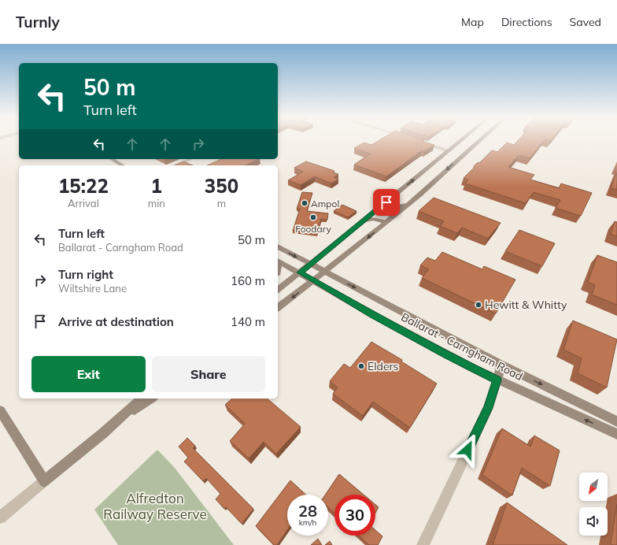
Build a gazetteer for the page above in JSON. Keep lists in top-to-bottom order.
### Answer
{
  "streets": {
    "main road": ["Ballarat - Carngham Road"]
  },
  "parks": ["Alfredton Railway Reserve"],
  "places": [
    "Ampol",
    "Foodary",
    "Hewitt & Whitty",
    "Elders"
  ],
  "north": "bottom left",
  "page": {
    "header": "Turnly",
    "nav": ["Map", "Directions", "Saved"],
    "turn": ["50 m", "Turn left"],
    "eta": [
      "15:22",
      "Arrival",
      "1",
      "min",
      "350",
      "m"
    ],
    "list": [
      {
        "name": "Turn left",
        "note": "Ballarat - Carngham Road",
        "value": "50 m"
      },
      {
        "name": "Turn right",
        "note": "Wiltshire Lane",
        "value": "160 m"
      },
      {
        "name": "Arrive at destination",
        "value": "140 m"
      }
    ],
    "buttons": ["Exit", "Share"],
    "speed": "28 km/h",
    "limit": "30"
  }
}
